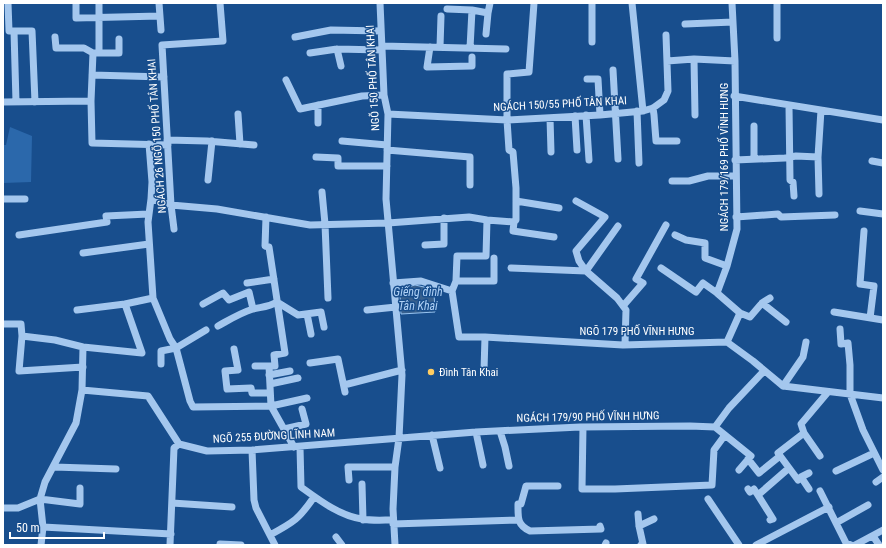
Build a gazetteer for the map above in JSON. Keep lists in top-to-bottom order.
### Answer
{
  "streets": {
    "street": [
      "NGÕ 150 PHỐ TÂN KHAI",
      "NGÁCH 150/55 PHỐ TÂN KHAI",
      "NGÁCH 26 NGÕ 150 PHỐ TÂN KHAI",
      "NGÁCH 179/169 PHỐ VĨNH HƯNG",
      "NGÕ 179 PHỐ VĨNH HƯNG",
      "NGÁCH 179/90 PHỐ VĨNH HƯNG",
      "NGÕ 255 ĐƯỜNG LĨNH NAM"
    ]
  },
  "crossings": [
    ["NGÕ 150 PHỐ TÂN KHAI", "NGÁCH 150/55 PHỐ TÂN KHAI"],
    ["NGÁCH 179/90 PHỐ VĨNH HƯNG", "NGÕ 255 ĐƯỜNG LĨNH NAM"]
  ],
  "water": ["Giếng đình Tân Khai"],
  "places": ["Đình Tân Khai"],
  "scale_bar": "50 m"
}
